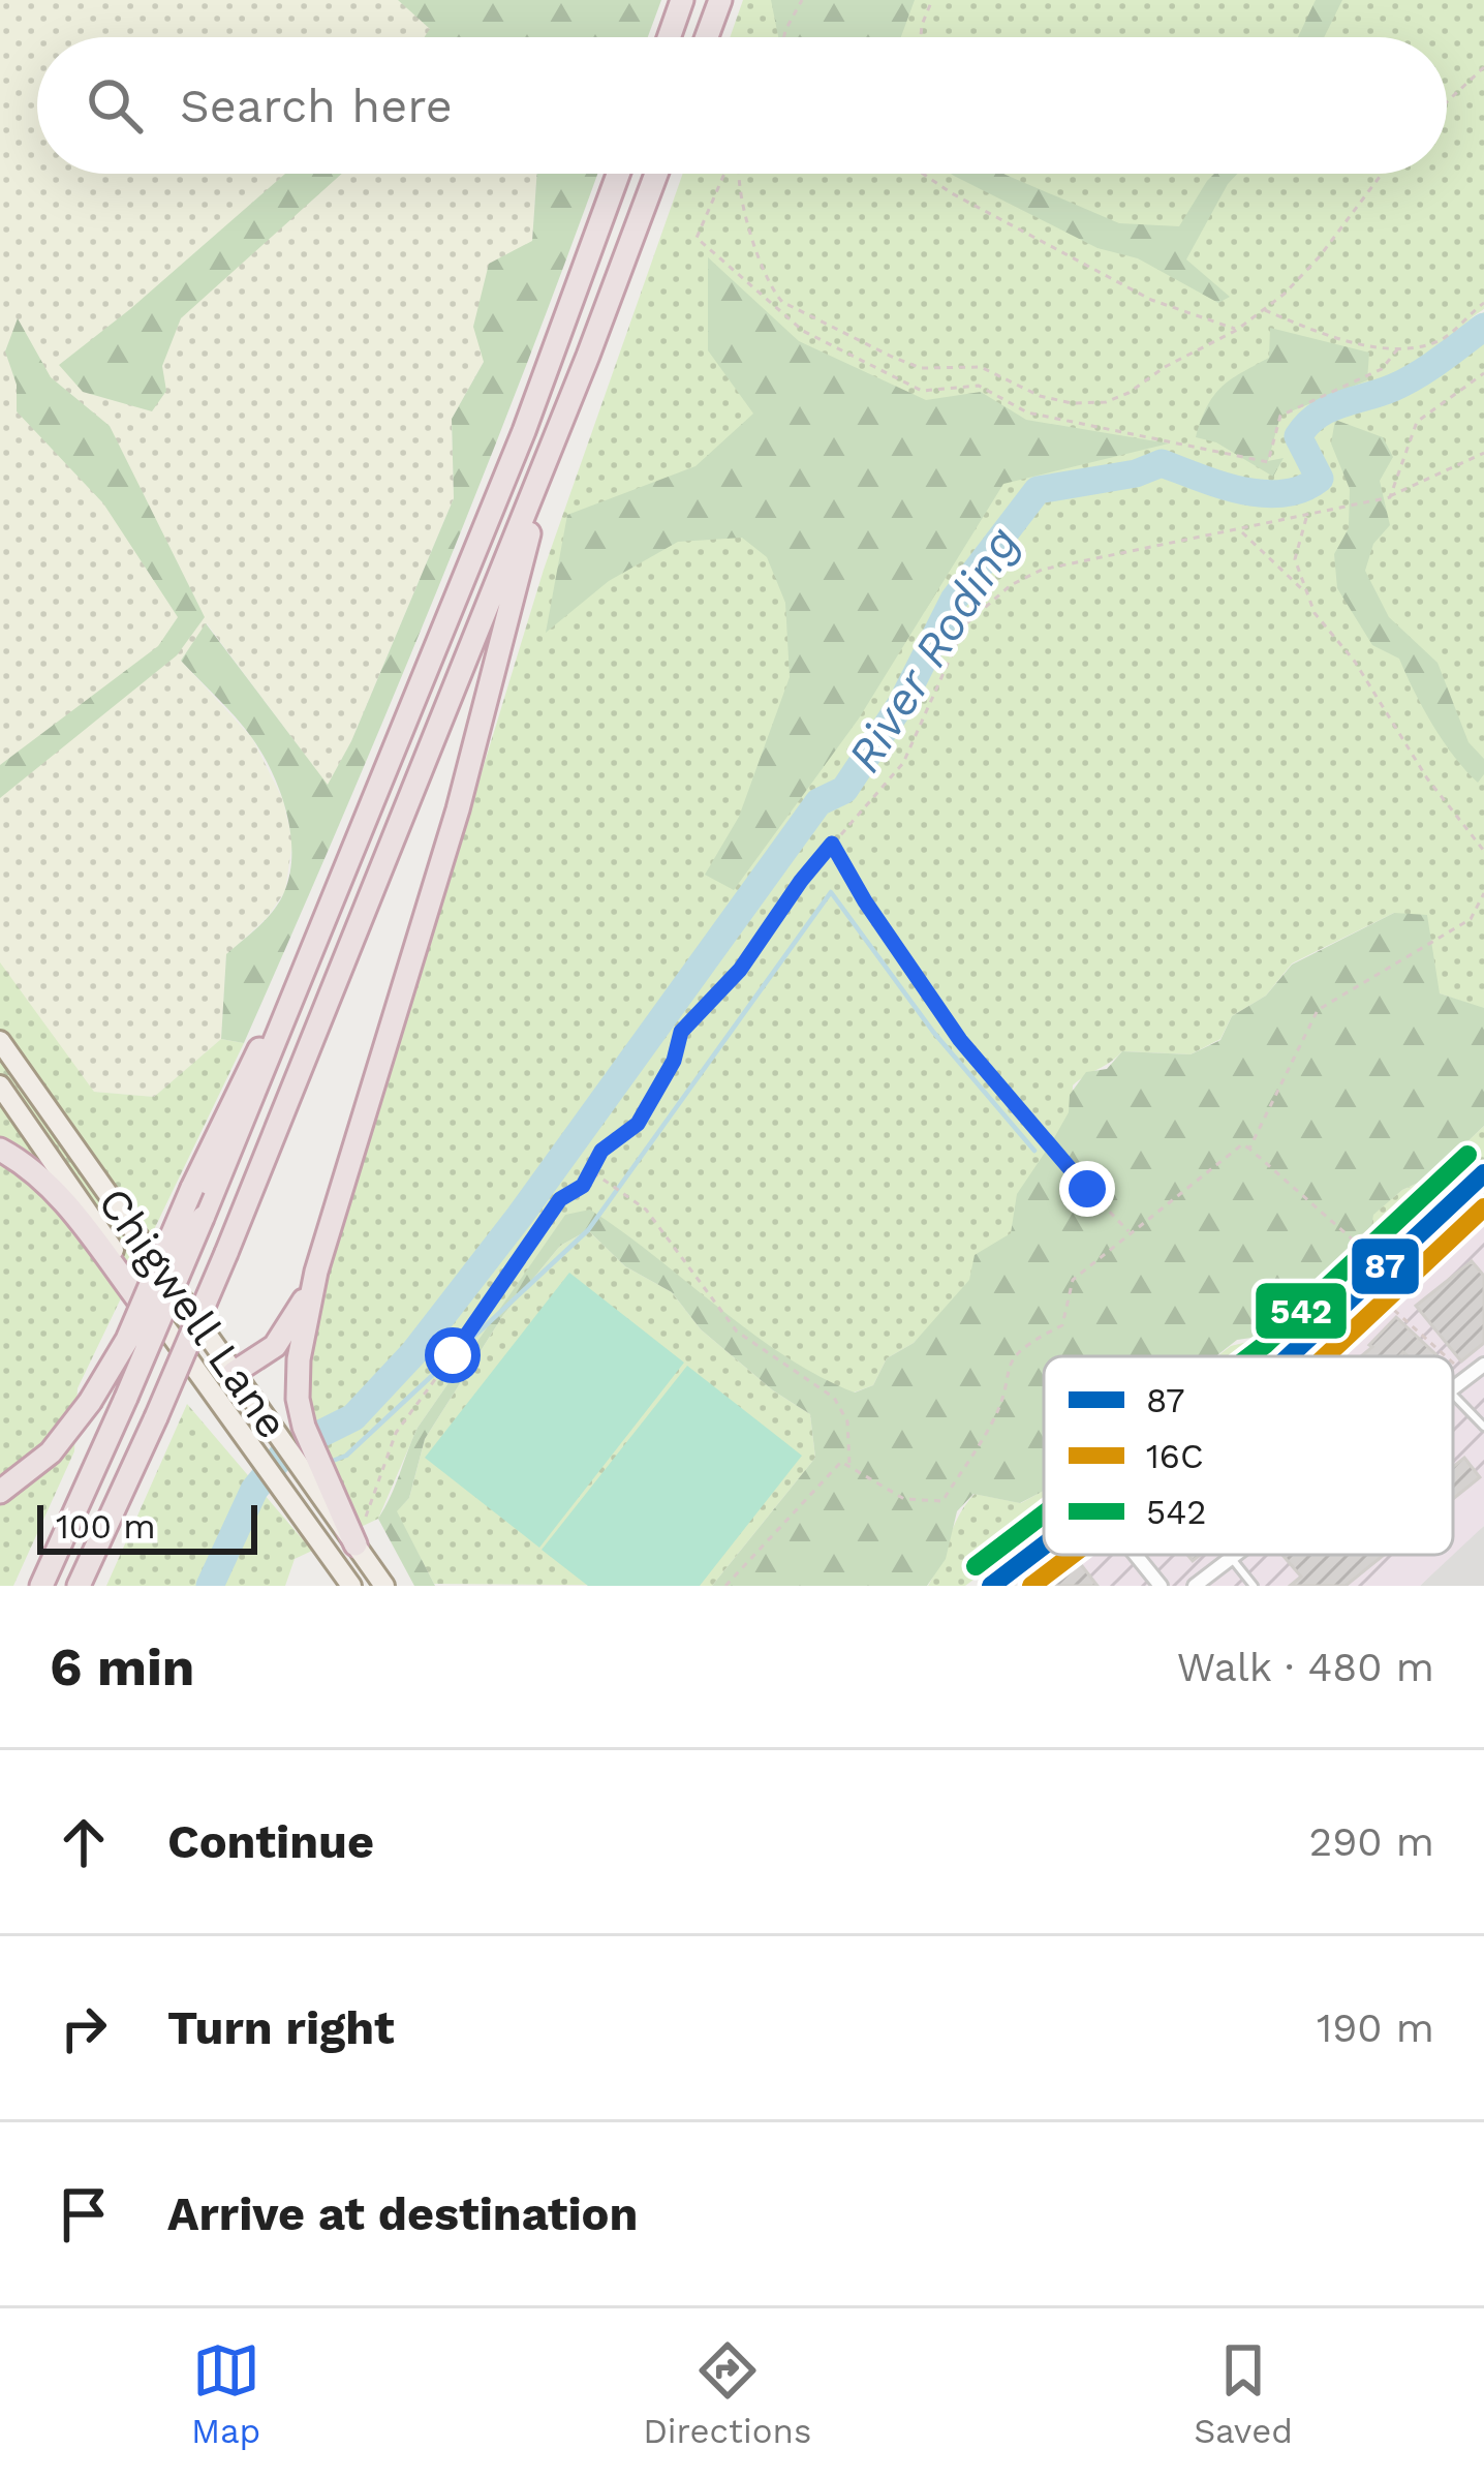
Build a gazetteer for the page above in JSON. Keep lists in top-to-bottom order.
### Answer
{
  "streets": {
    "main road": ["Chigwell Lane"]
  },
  "water": ["River Roding"],
  "lines": ["transit line 542", "transit line 87", "transit line 16C"],
  "legend": ["87", "16C", "542"],
  "scale_bar": "100 m",
  "page": {
    "search": "Search here",
    "scale": "100 m",
    "heading": ["6 min", "Walk · 480 m"],
    "list": [
      ["Continue", "290 m"],
      ["Turn right", "190 m"],
      "Arrive at destination"
    ],
    "nav": ["Map", "Directions", "Saved"]
  }
}
